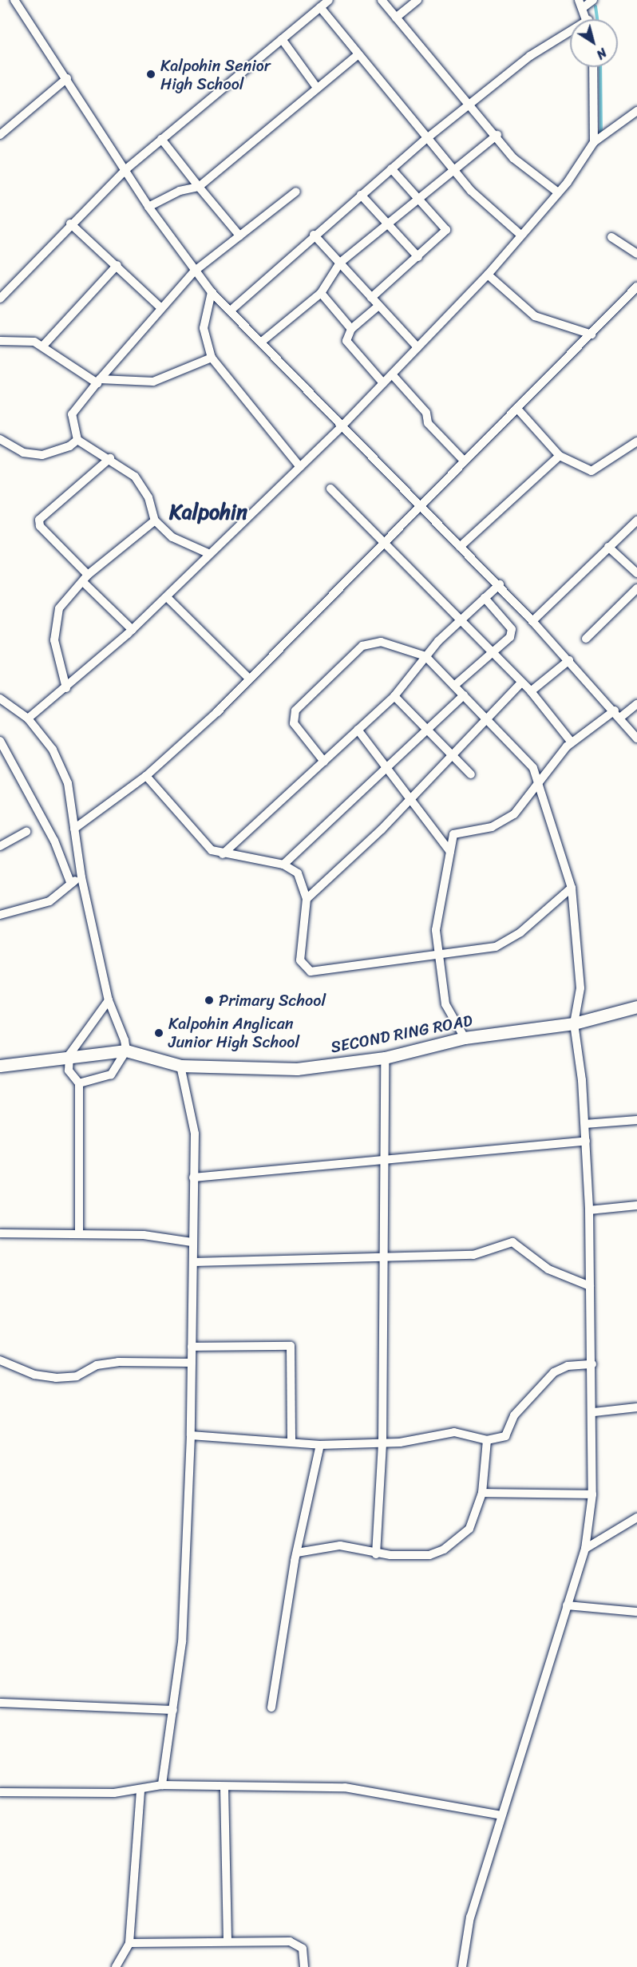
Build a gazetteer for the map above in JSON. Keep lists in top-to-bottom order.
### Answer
{
  "streets": {
    "street": ["SECOND RING ROAD"]
  },
  "districts": ["Kalpohin"],
  "places": ["Kalpohin Senior High School", "Primary School", "Kalpohin Anglican Junior High School"],
  "north": "bottom right"
}
